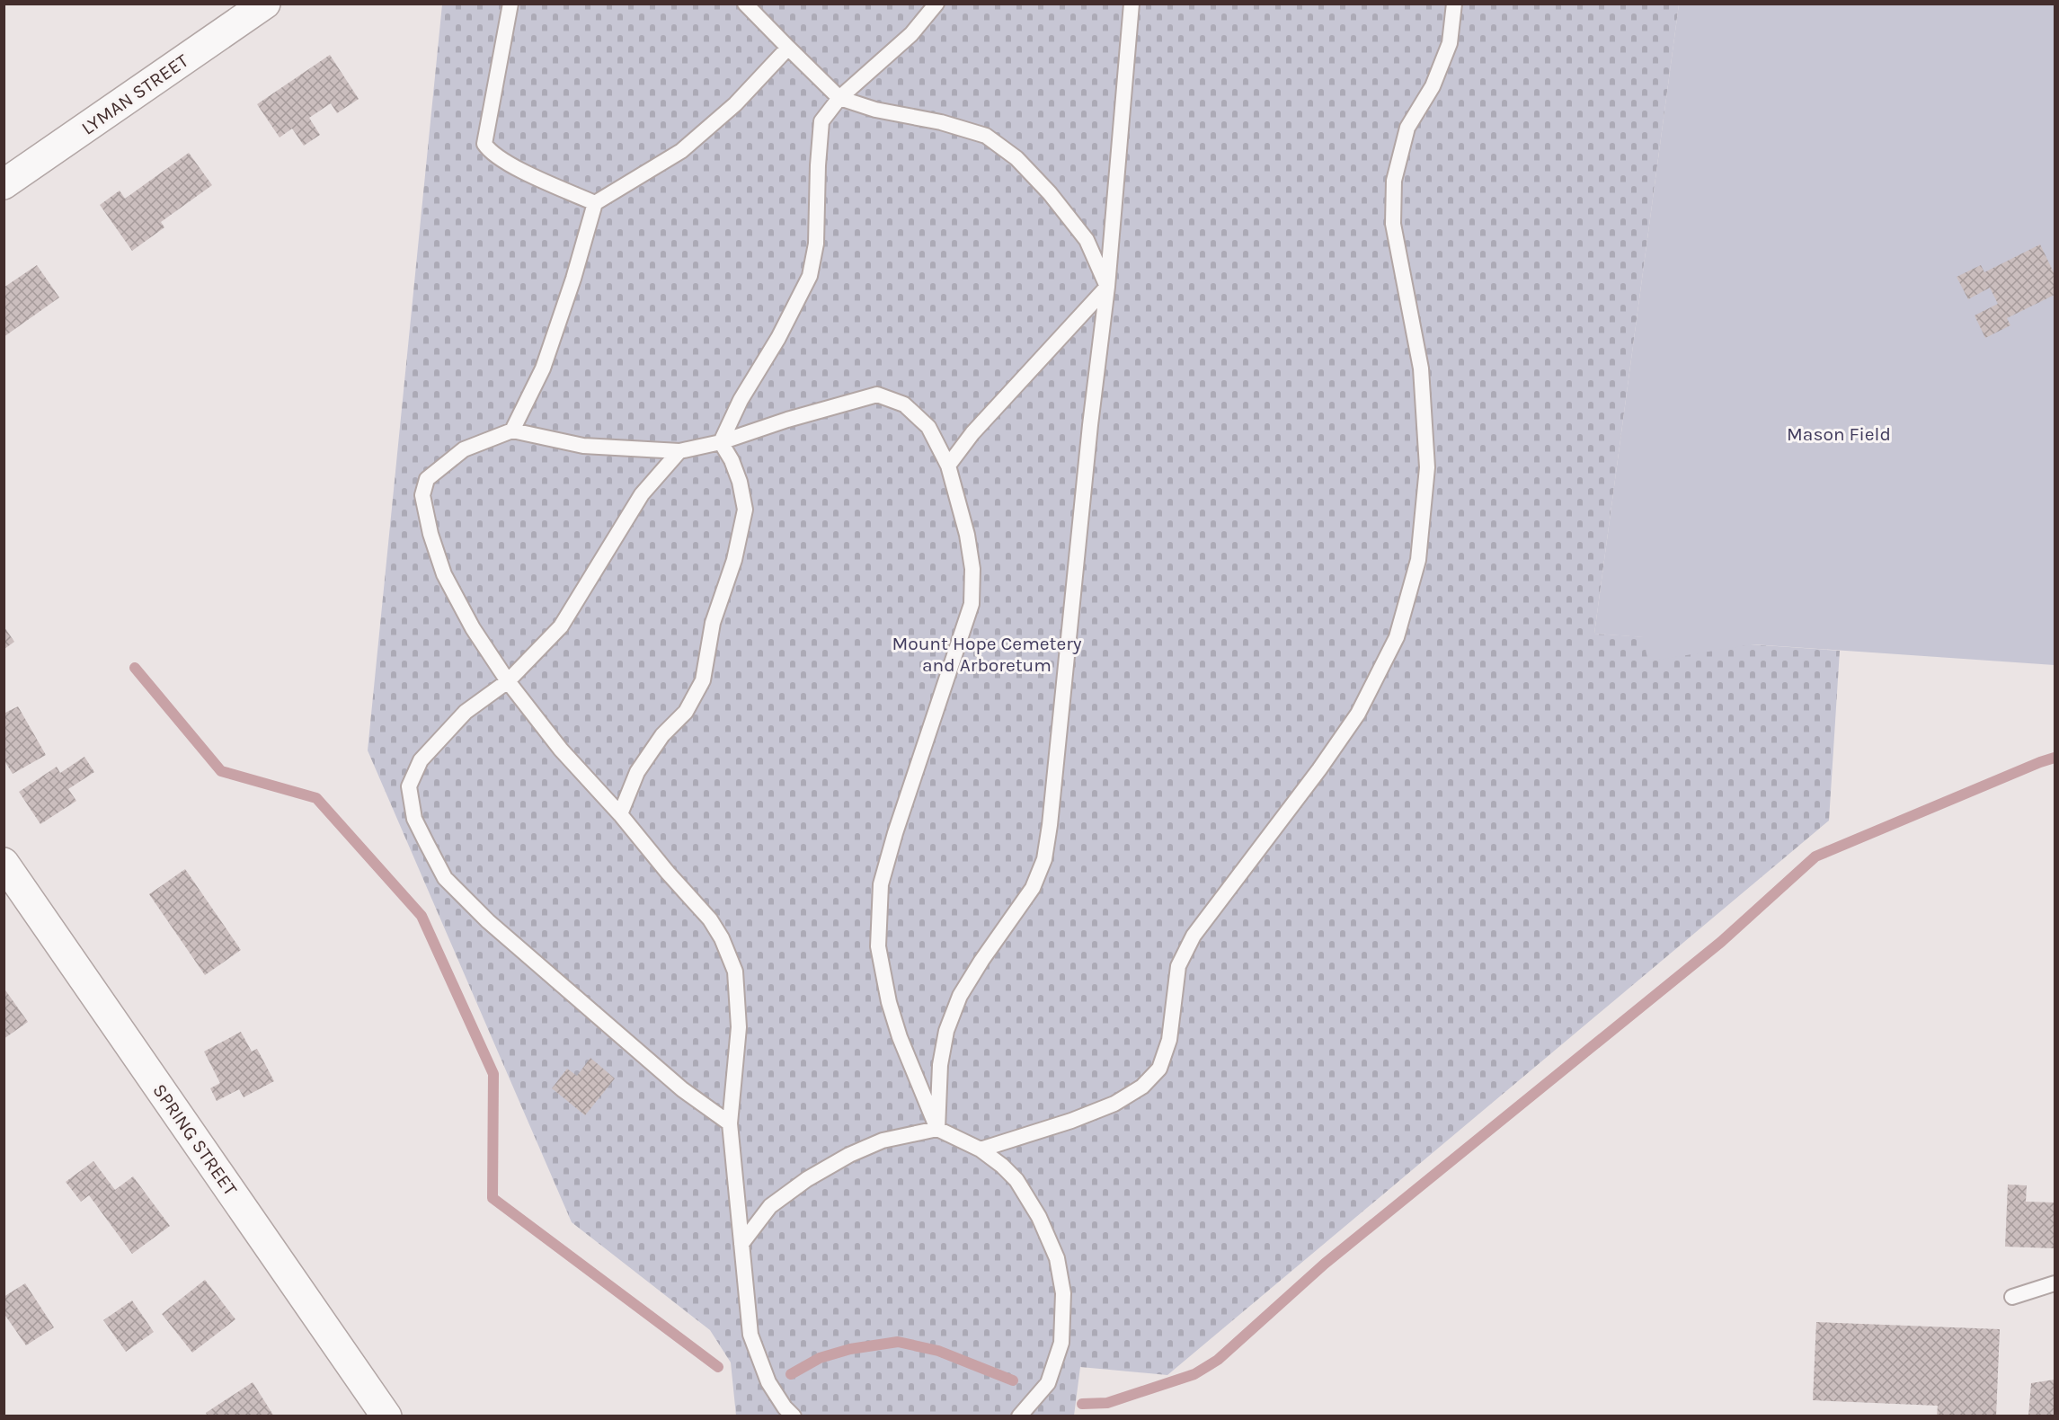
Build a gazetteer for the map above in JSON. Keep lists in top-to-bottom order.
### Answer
{
  "streets": {
    "street": ["LYMAN STREET", "SPRING STREET"]
  },
  "parks": ["Mason Field", "Mount Hope Cemetery and Arboretum"]
}
